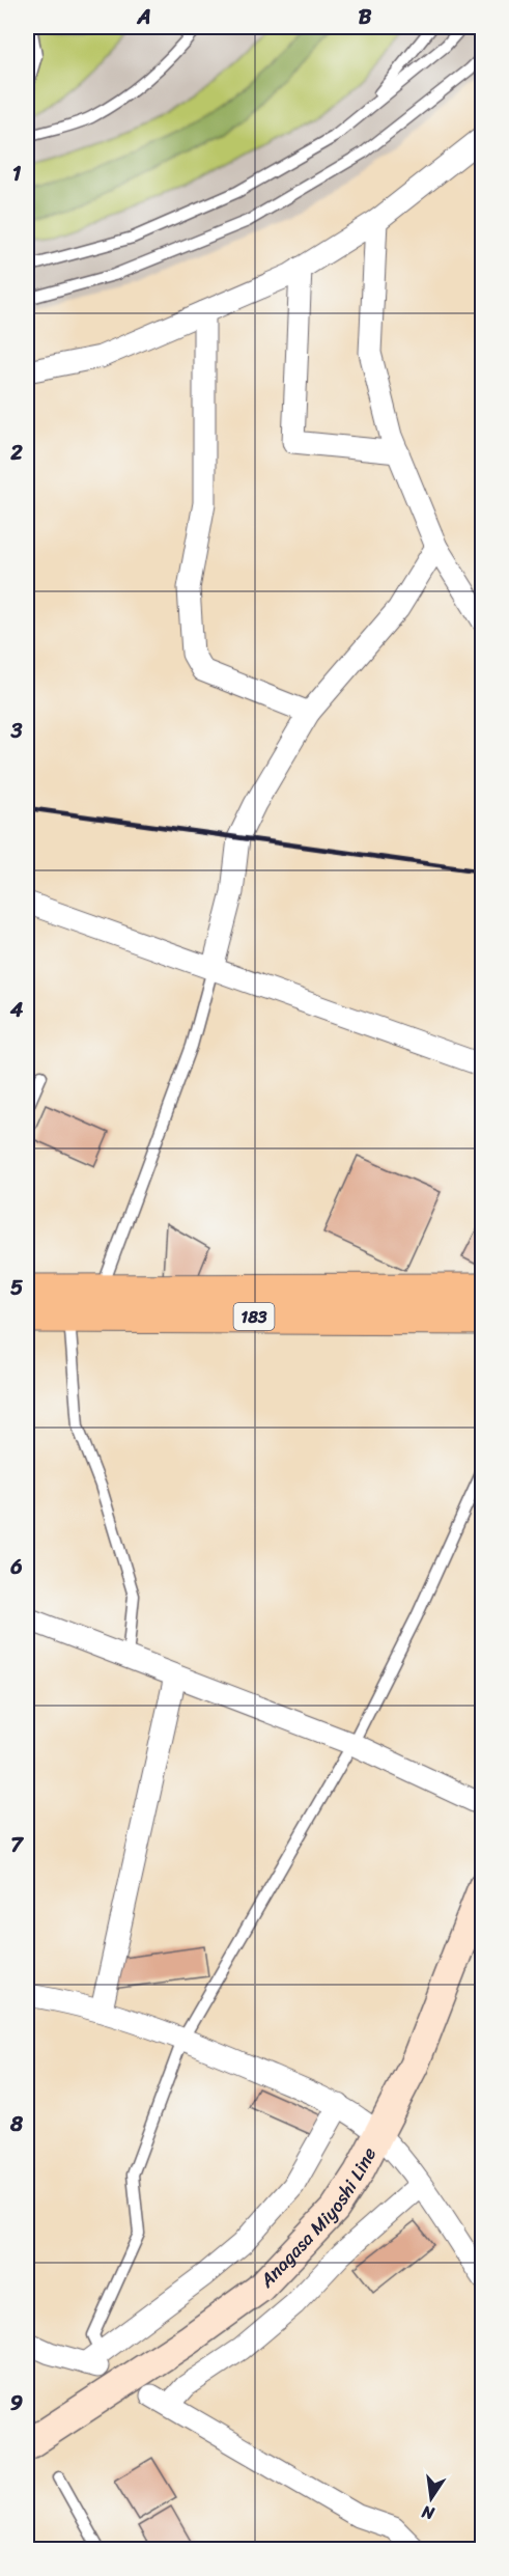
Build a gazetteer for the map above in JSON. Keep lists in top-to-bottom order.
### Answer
{
  "streets": {
    "highway": ["183"],
    "main road": ["Anagasa Miyoshi Line"]
  },
  "north": "bottom",
  "grid": {
    "columns": ["A", "B"],
    "rows": [
      "1",
      "2",
      "3",
      "4",
      "5",
      "6",
      "7",
      "8",
      "9"
    ]
  }
}
